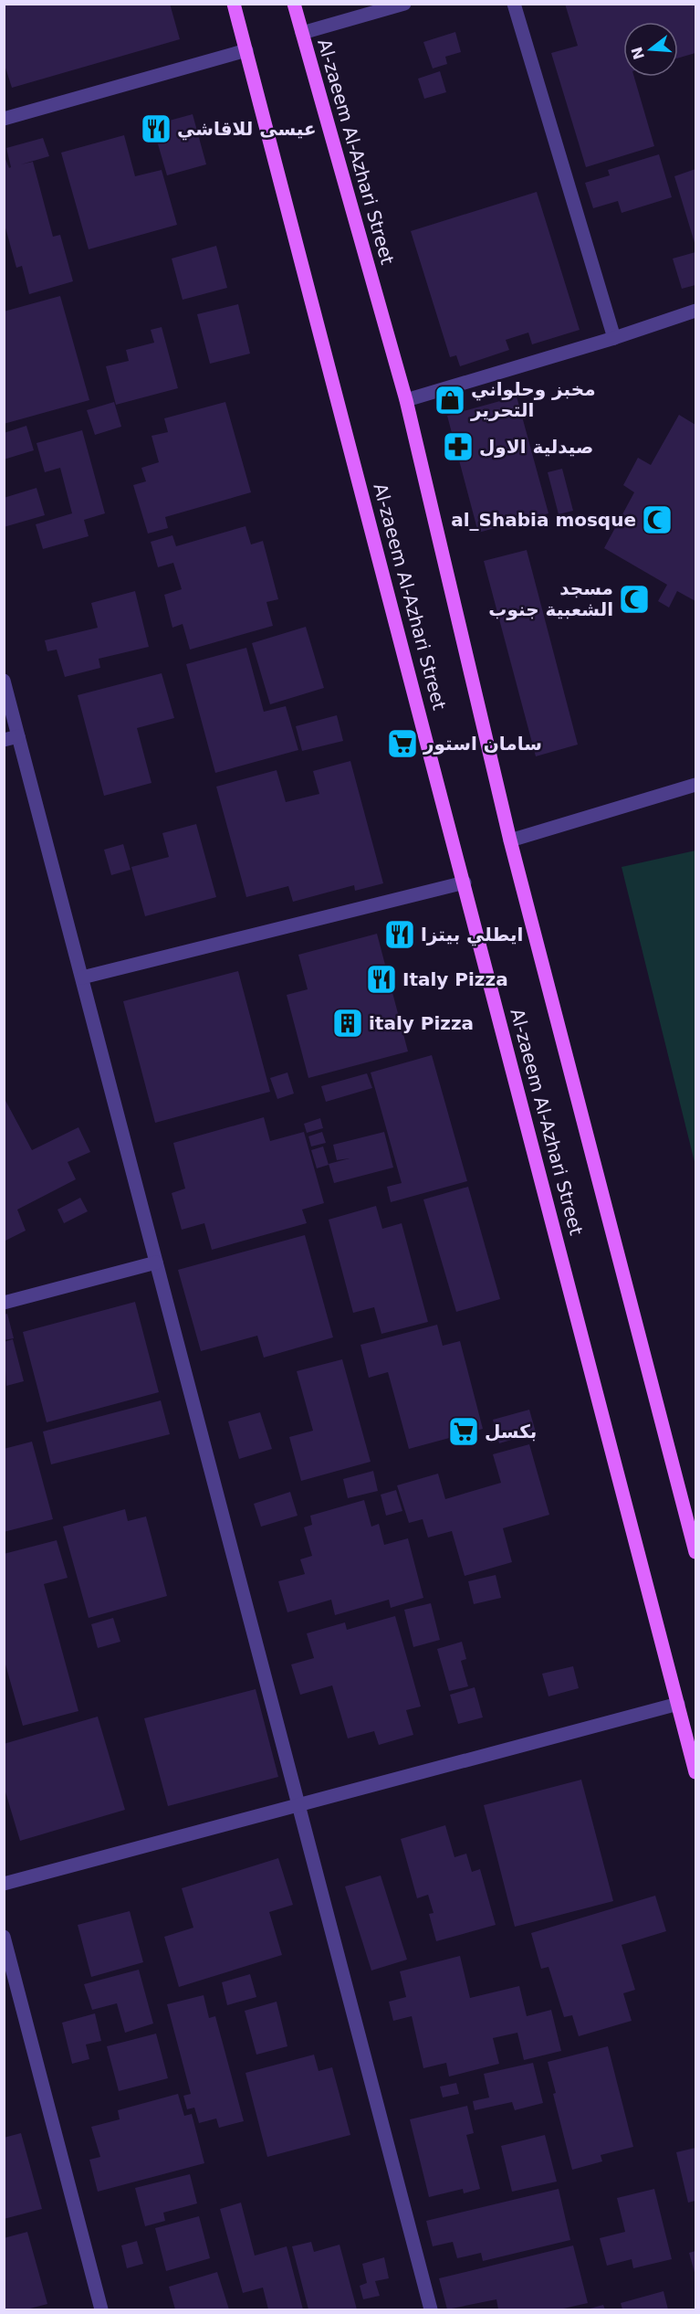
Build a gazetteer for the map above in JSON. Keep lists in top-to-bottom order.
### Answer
{
  "streets": {
    "main road": ["Al-zaeem Al-Azhari Street"]
  },
  "places": {
    "restaurant": ["عيسى للاقاشي", "ايطلي بيتزا", "Italy Pizza"],
    "shop": ["مخبز وحلواني التحرير"],
    "pharmacy": ["صيدلية الاول"],
    "mosque": ["al_Shabia mosque", "مسجد الشعبية جنوب"],
    "supermarket": ["سامان استور", "بكسل"],
    "building": ["italy Pizza"]
  },
  "north": "left"
}
